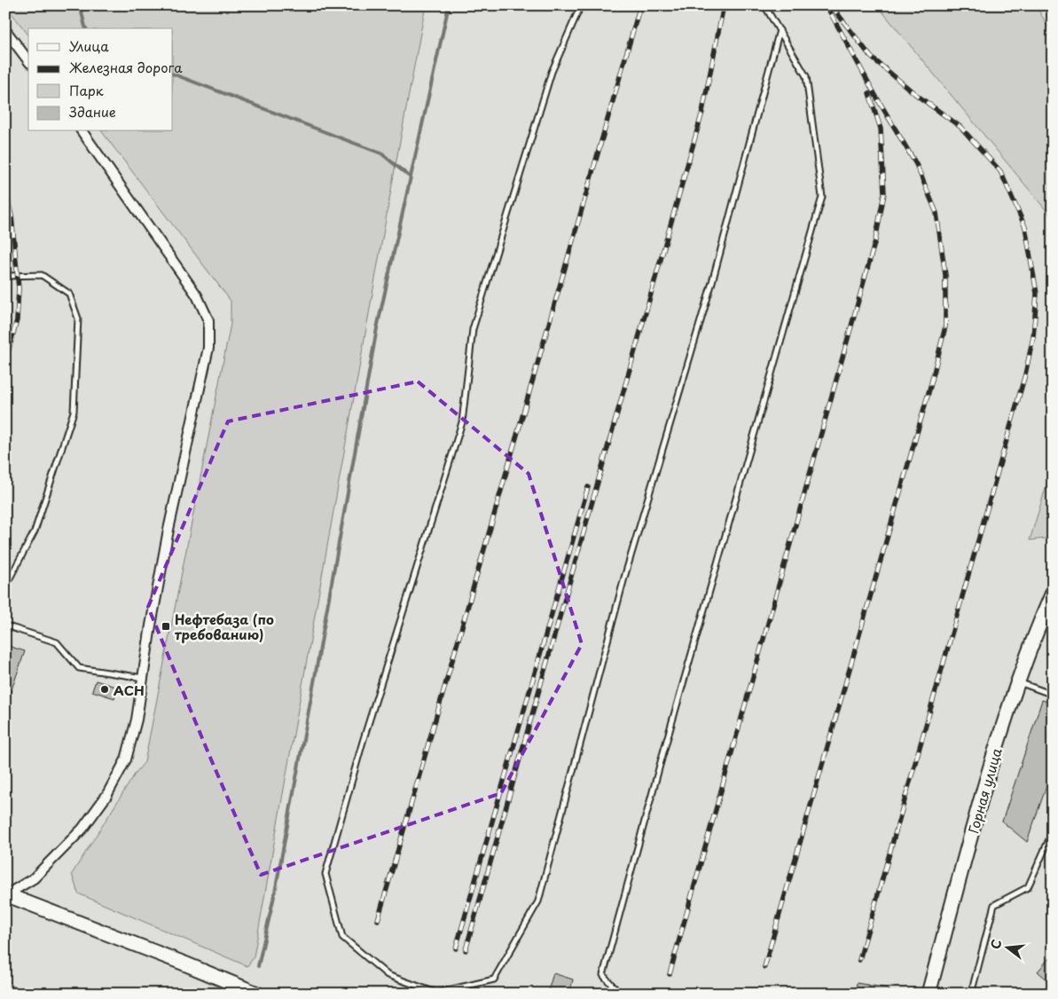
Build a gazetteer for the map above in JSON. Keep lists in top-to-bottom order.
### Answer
{
  "streets": {
    "street": ["Горная улица"]
  },
  "places": {
    "transit": ["Нефтебаза (по требованию)"],
    "other": ["АСН"]
  },
  "legend": [
    "Улица",
    "Железная дорога",
    "Парк",
    "Здание"
  ],
  "north": "left"
}
